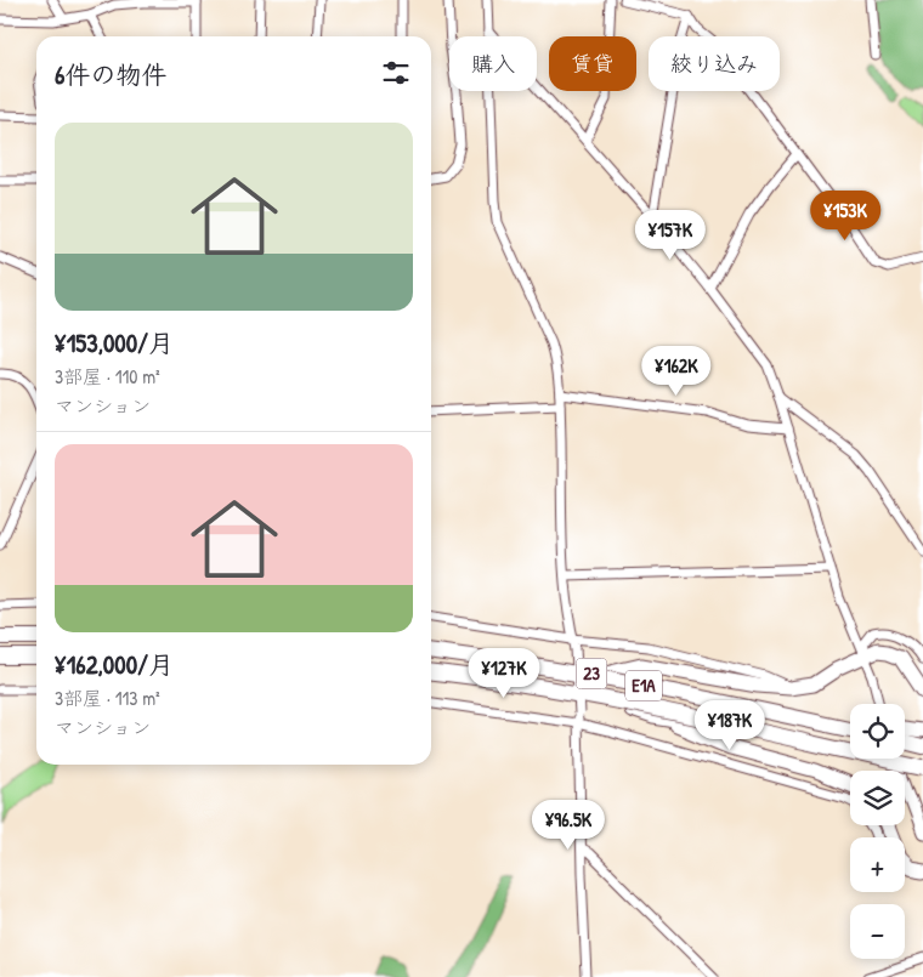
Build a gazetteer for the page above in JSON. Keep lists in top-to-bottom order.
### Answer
{
  "streets": {
    "highway": ["23", "E1A"]
  },
  "page": {
    "chip": ["購入", "賃貸", "絞り込み"],
    "heading": "6件の物件",
    "list": [
      {
        "name": "¥153,000/月",
        "note": "3部屋 · 110 m² · マンション"
      },
      {
        "name": "¥162,000/月",
        "note": "3部屋 · 113 m² · マンション"
      }
    ],
    "price": [
      "¥153K",
      "¥157K",
      "¥162K",
      "¥127K",
      "¥187K",
      "¥96.5K"
    ],
    "map_buttons": ["+", "−"]
  }
}
